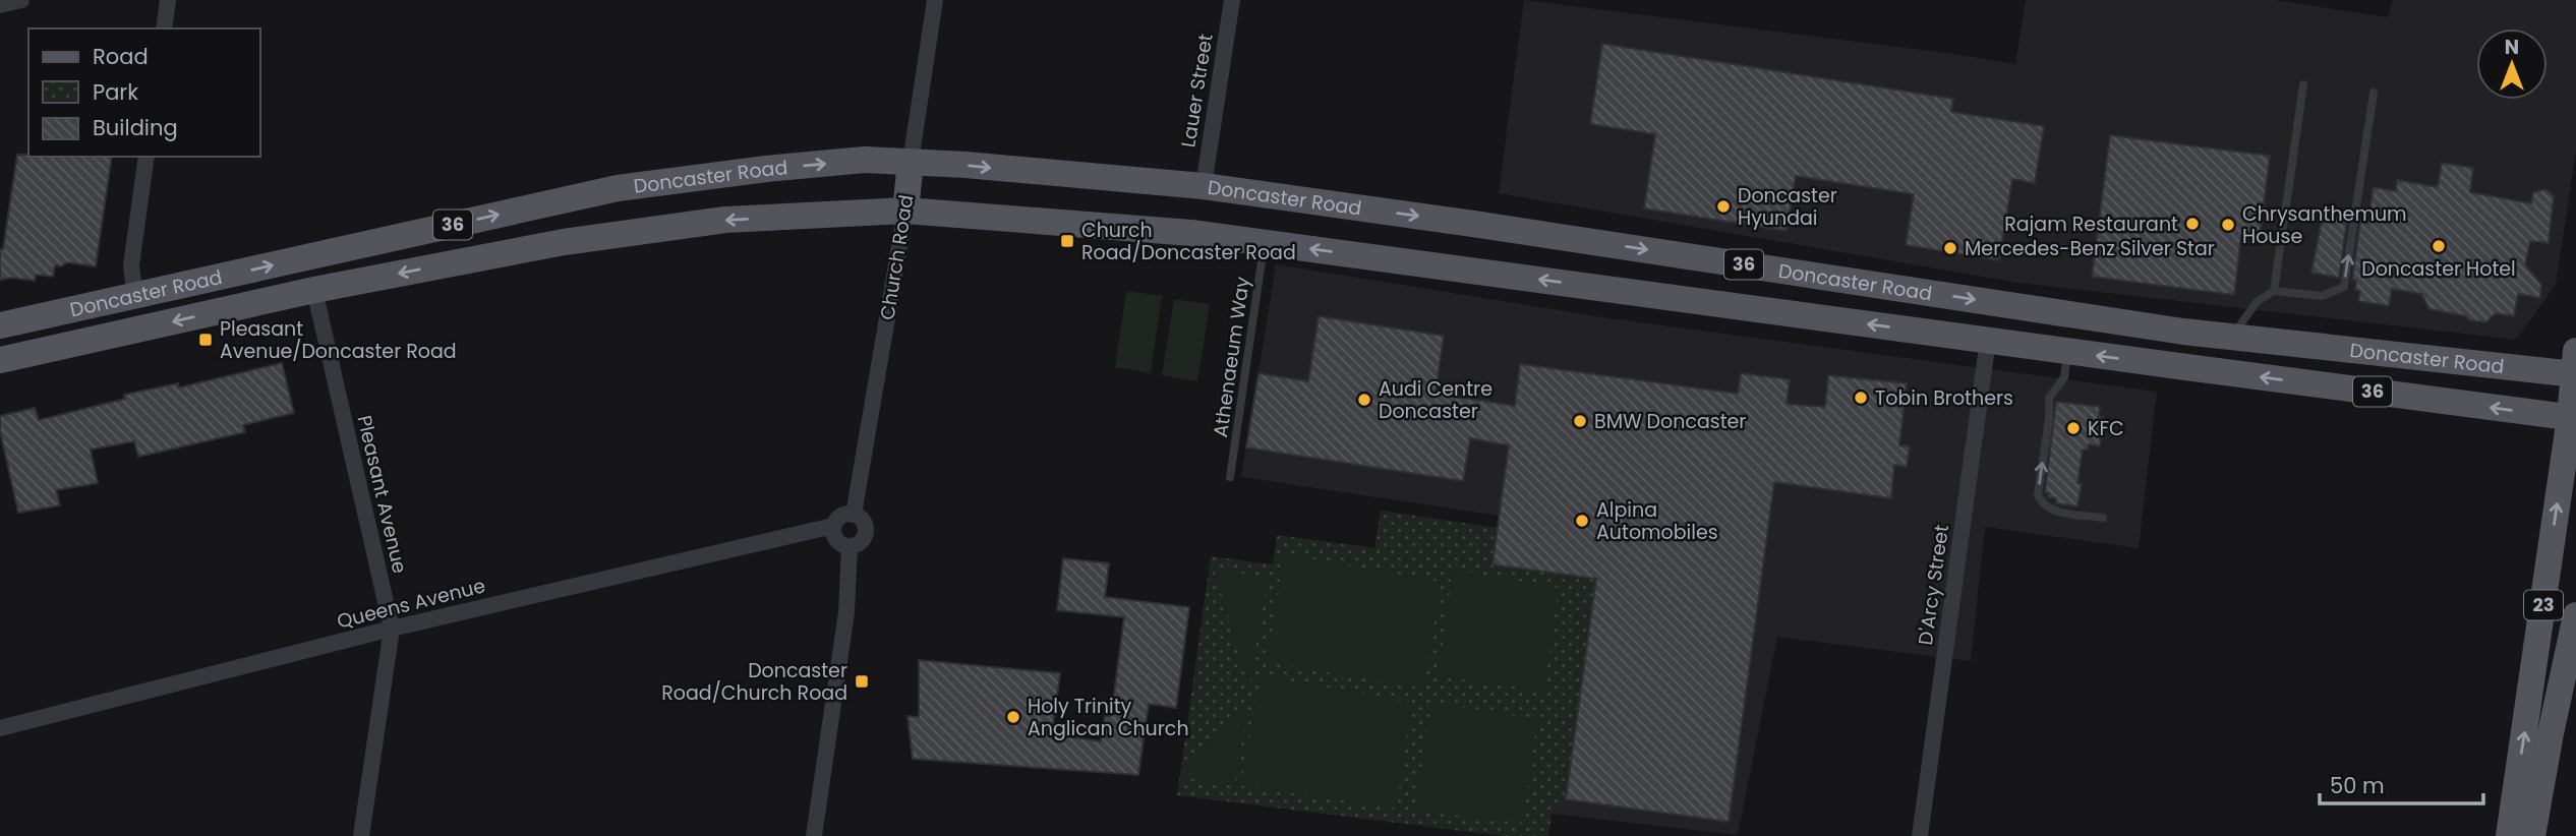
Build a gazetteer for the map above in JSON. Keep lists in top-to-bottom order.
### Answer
{
  "streets": {
    "main road": [
      "Doncaster Road",
      "36",
      "Church Road",
      "23"
    ],
    "street": [
      "Lauer Street",
      "Pleasant Avenue",
      "D'Arcy Street",
      "Queens Avenue"
    ],
    "lane": ["Athenaeum Way"]
  },
  "crossings": [
    ["Lauer Street", "Doncaster Road"],
    ["Doncaster Road", "Church Road"],
    ["Doncaster Road", "Athenaeum Way"],
    ["Doncaster Road", "Pleasant Avenue"],
    ["Doncaster Road", "D'Arcy Street"],
    ["Doncaster Road", "23"],
    ["Church Road", "Queens Avenue"],
    ["Pleasant Avenue", "Queens Avenue"]
  ],
  "places": {
    "other": [
      "Doncaster Hyundai",
      "Rajam Restaurant",
      "Chrysanthemum House",
      "Doncaster Hotel",
      "Mercedes-Benz Silver Star",
      "Tobin Brothers",
      "Audi Centre Doncaster",
      "BMW Doncaster",
      "KFC",
      "Alpina Automobiles",
      "Holy Trinity Anglican Church"
    ],
    "transit": ["Church Road/Doncaster Road", "Pleasant Avenue/Doncaster Road", "Doncaster Road/Church Road"]
  },
  "legend": ["Road", "Park", "Building"],
  "scale_bar": "50 m",
  "north": "top"
}
